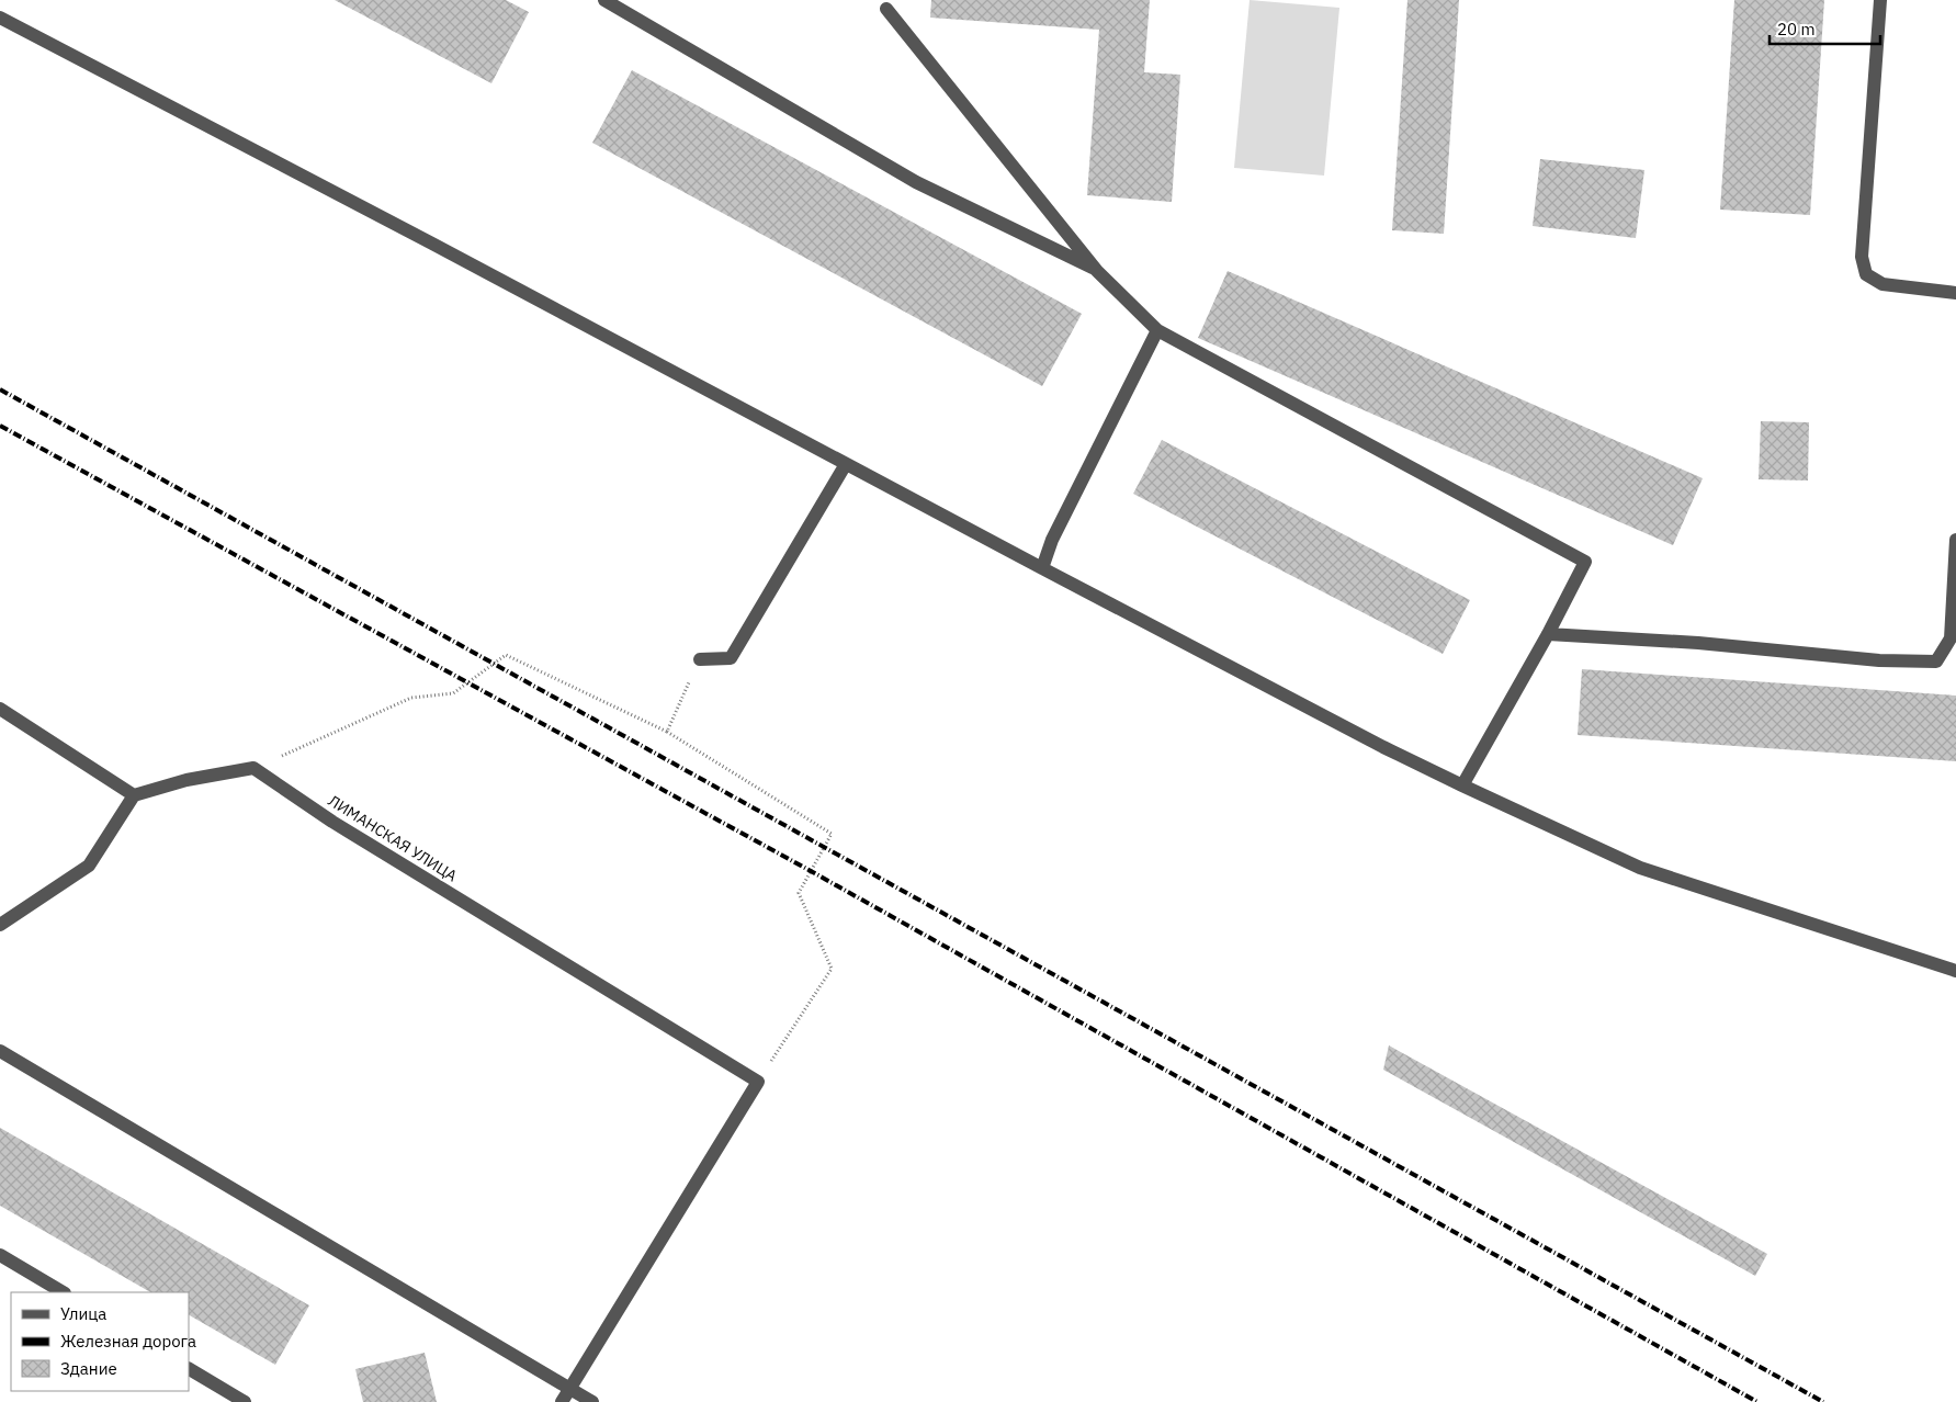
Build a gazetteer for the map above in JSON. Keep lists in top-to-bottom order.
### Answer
{
  "streets": {
    "street": ["ЛИМАНСКАЯ УЛИЦА"]
  },
  "legend": ["Улица", "Железная дорога", "Здание"],
  "scale_bar": "20 m"
}
